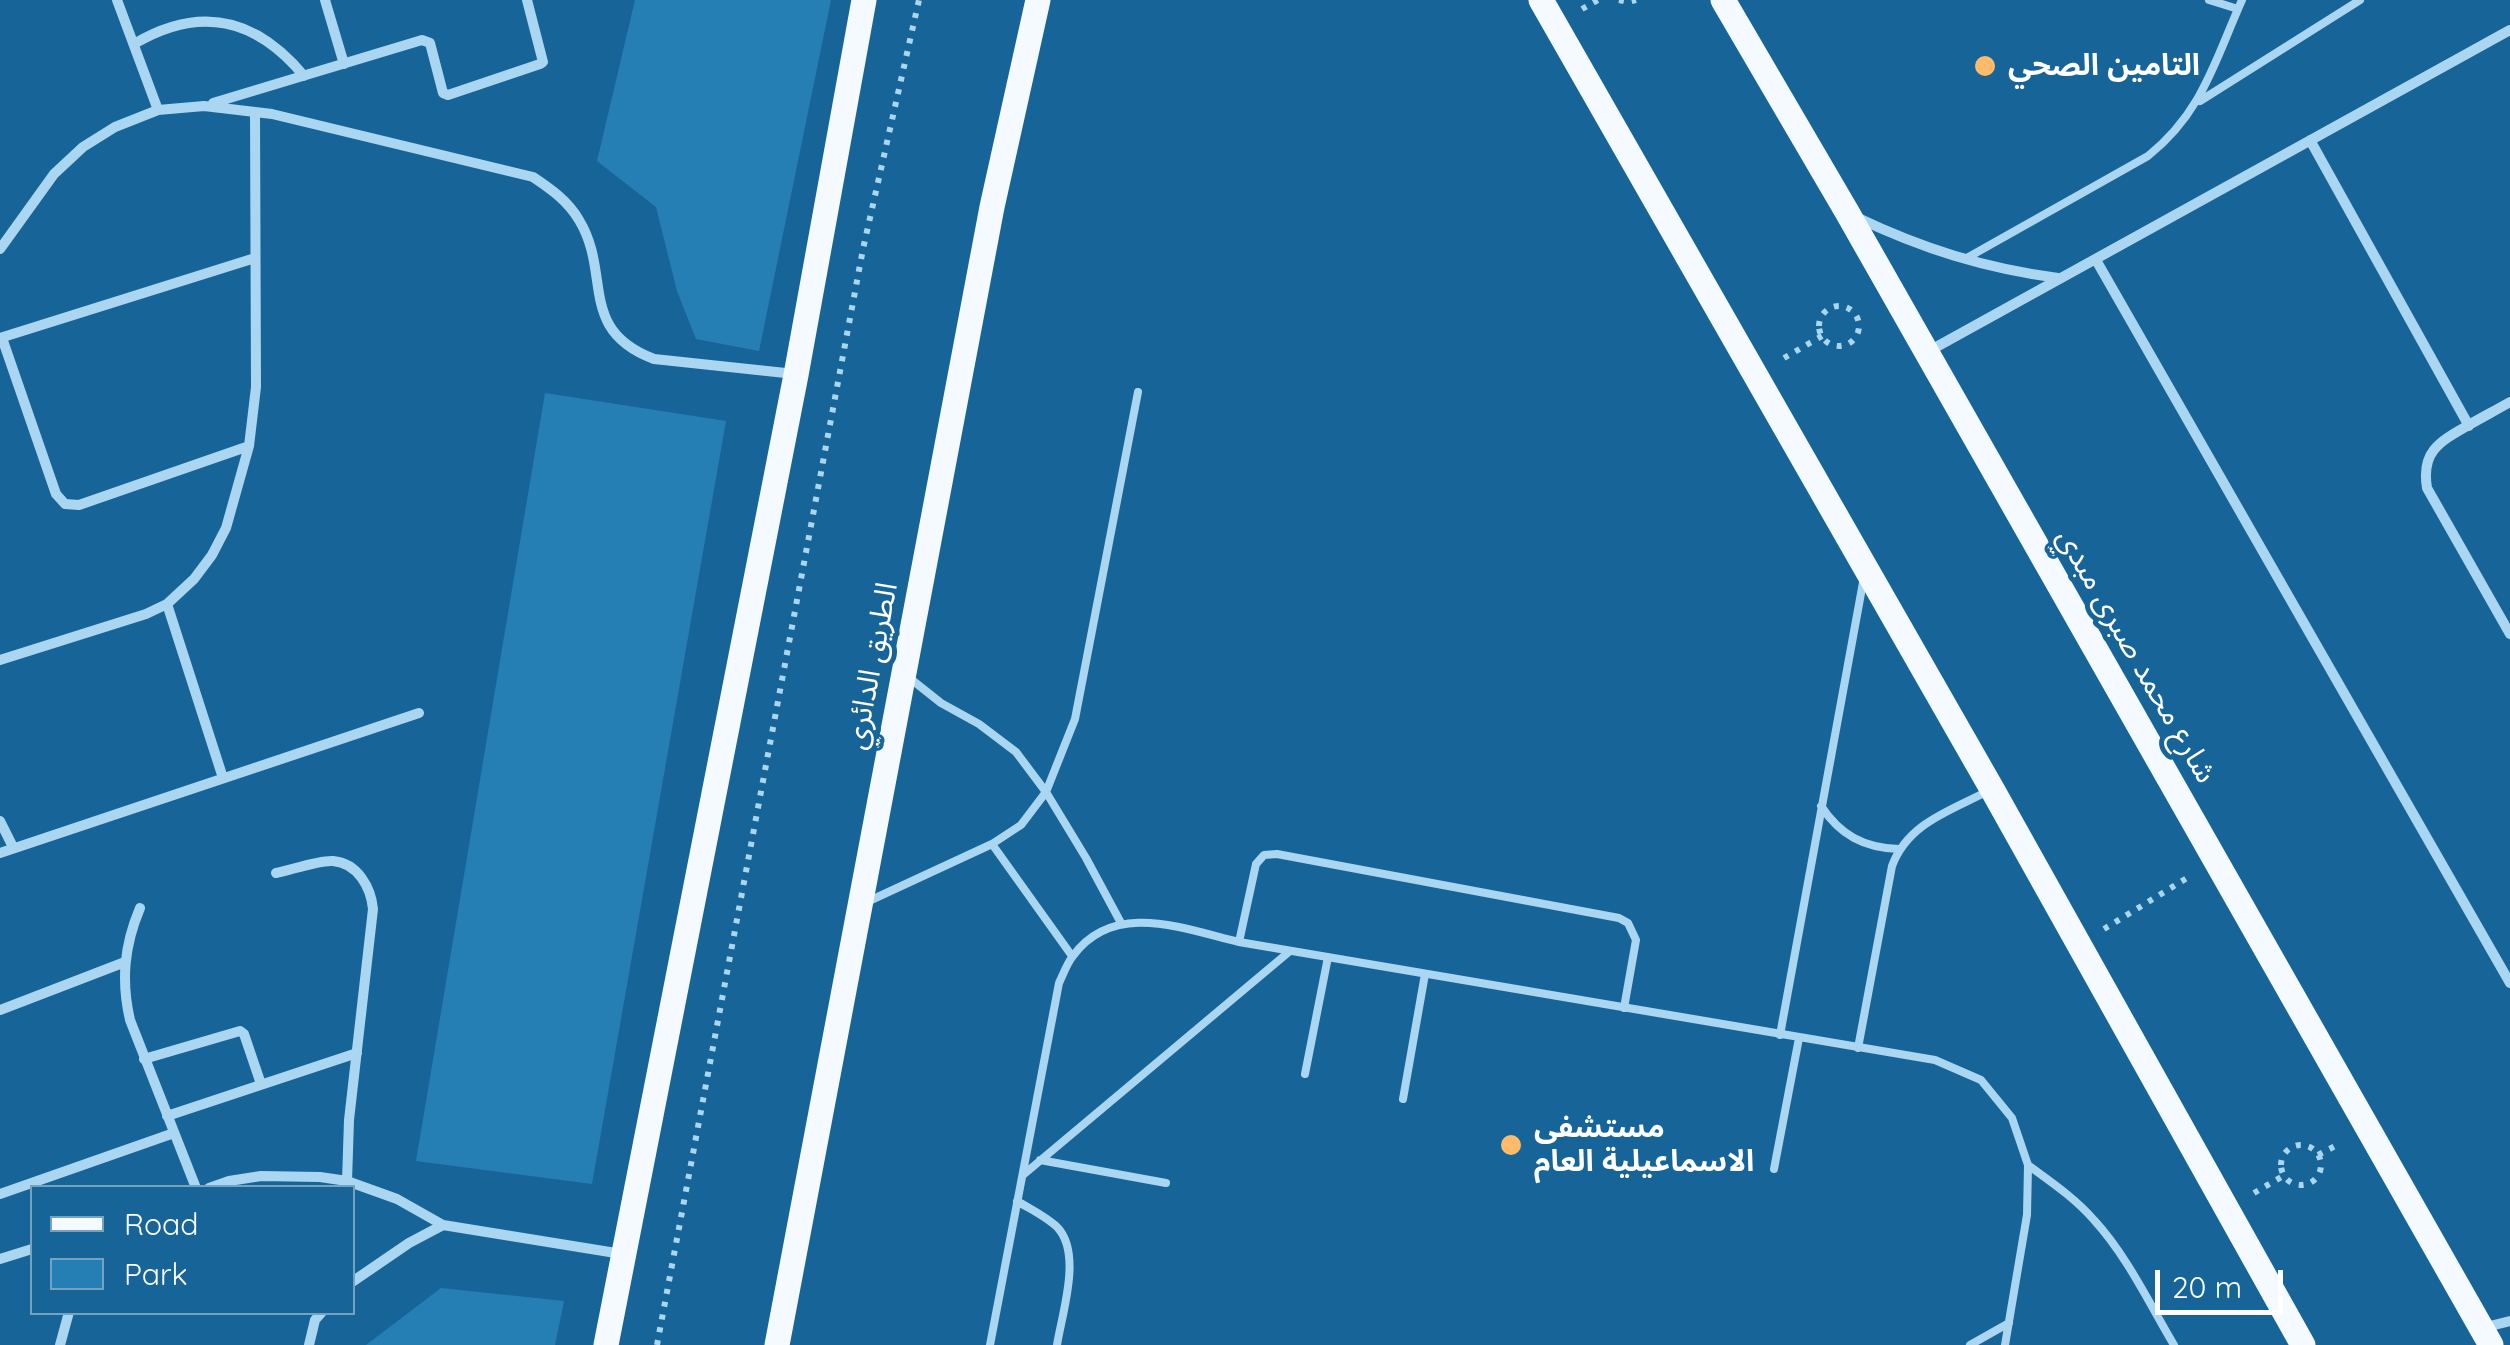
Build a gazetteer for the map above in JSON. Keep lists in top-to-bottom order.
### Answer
{
  "streets": {
    "main road": ["شارع محمد صبرى مبدي", "الطريق الدائري"]
  },
  "places": ["التامين الصحي", "مستشفى الاسماعيلية العام"],
  "legend": ["Road", "Park"],
  "scale_bar": "20 m"
}
